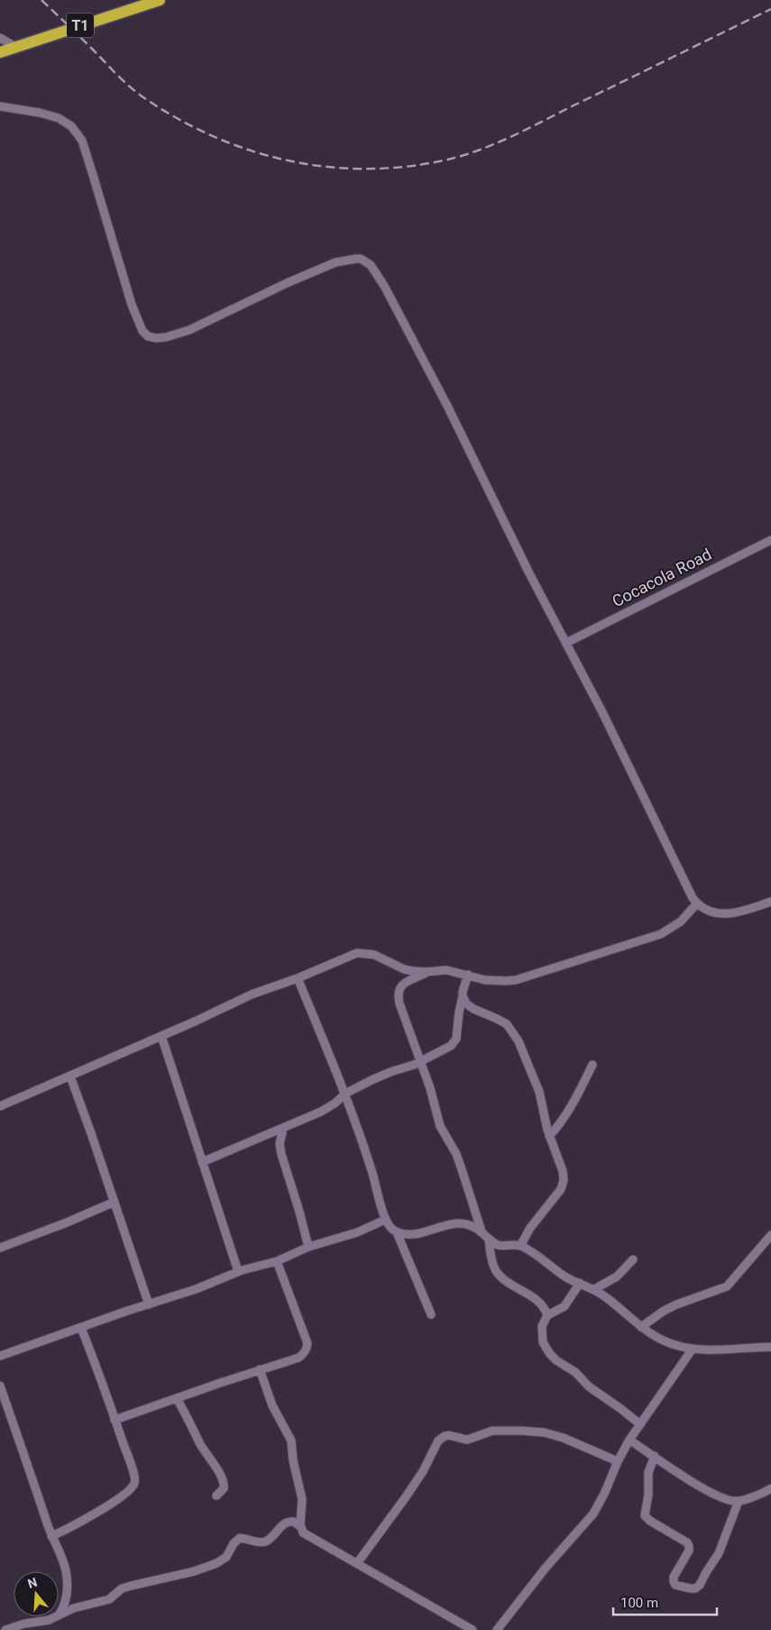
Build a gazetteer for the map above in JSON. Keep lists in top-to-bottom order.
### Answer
{
  "streets": {
    "highway": ["T1"],
    "street": ["Cocacola Road"]
  },
  "scale_bar": "100 m",
  "north": "top"
}
